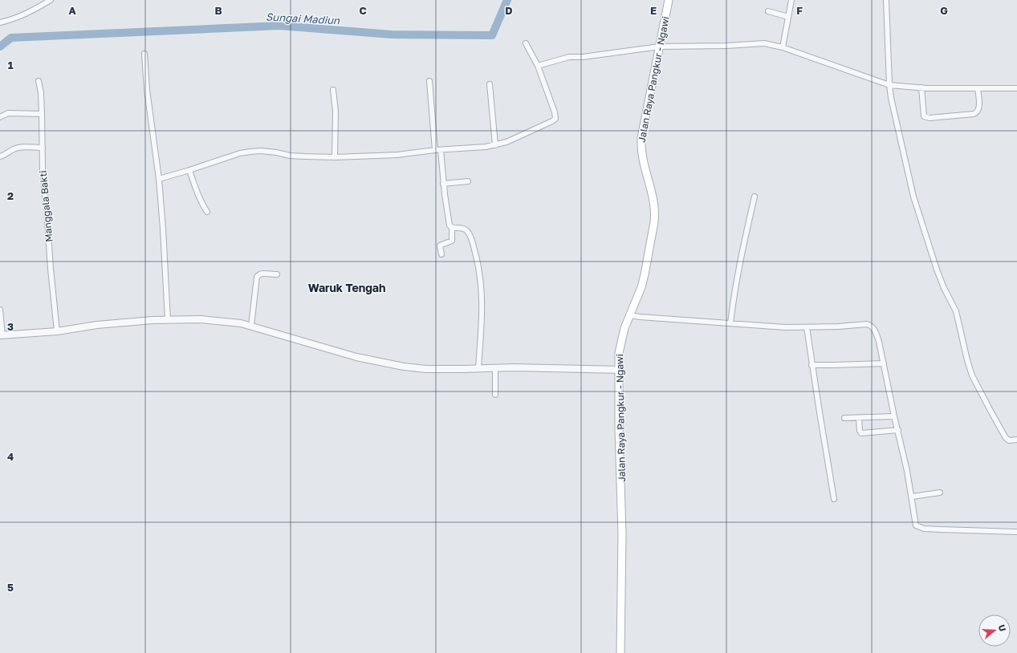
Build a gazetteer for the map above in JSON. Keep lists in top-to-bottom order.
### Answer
{
  "streets": {
    "main road": ["Jalan Raya Pangkur - Ngawi"],
    "street": ["Manggala Bakti"]
  },
  "districts": ["Waruk Tengah"],
  "water": ["Sungai Madiun"],
  "north": "right",
  "grid": {
    "columns": [
      "A",
      "B",
      "C",
      "D",
      "E",
      "F",
      "G"
    ],
    "rows": [
      "1",
      "2",
      "3",
      "4",
      "5"
    ]
  }
}
